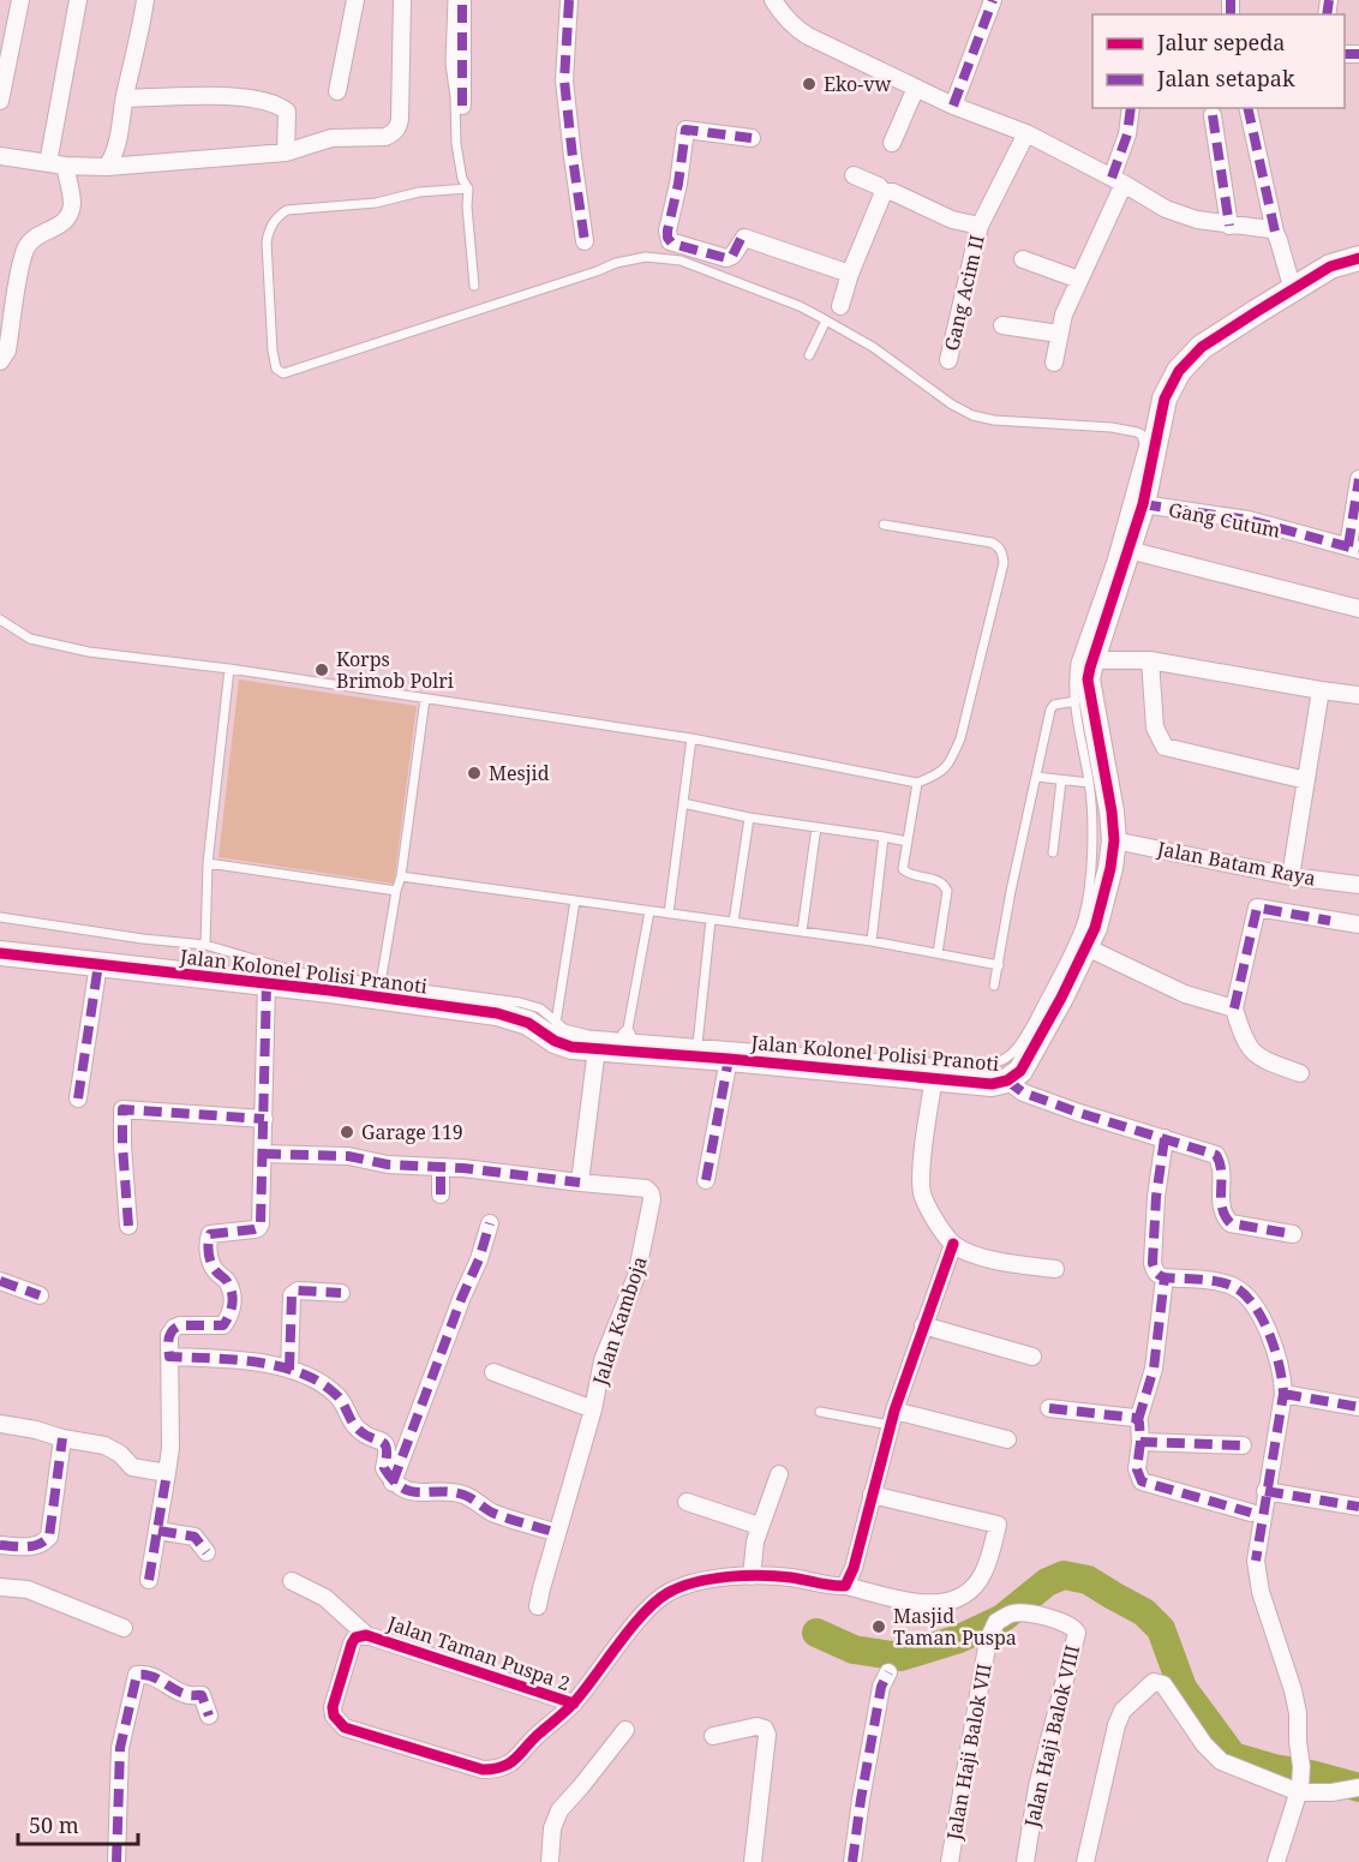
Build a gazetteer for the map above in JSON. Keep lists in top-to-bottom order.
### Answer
{
  "streets": {
    "street": [
      "Gang Acim II",
      "Gang Cutum",
      "Jalan Batam Raya",
      "Jalan Kolonel Polisi Pranoti",
      "Jalan Kamboja",
      "Jalan Taman Puspa 2",
      "Jalan Haji Balok VIII",
      "Jalan Haji Balok VII"
    ]
  },
  "crossings": [
    ["Gang Cutum", "Jalan Kolonel Polisi Pranoti"],
    ["Jalan Batam Raya", "Jalan Kolonel Polisi Pranoti"],
    ["Jalan Haji Balok VIII", "Jalan Haji Balok VII"]
  ],
  "places": [
    "Eko-vw",
    "Korps Brimob Polri",
    "Mesjid",
    "Garage 119",
    "Masjid Taman Puspa"
  ],
  "legend": ["Jalur sepeda", "Jalan setapak"],
  "scale_bar": "50 m"
}
